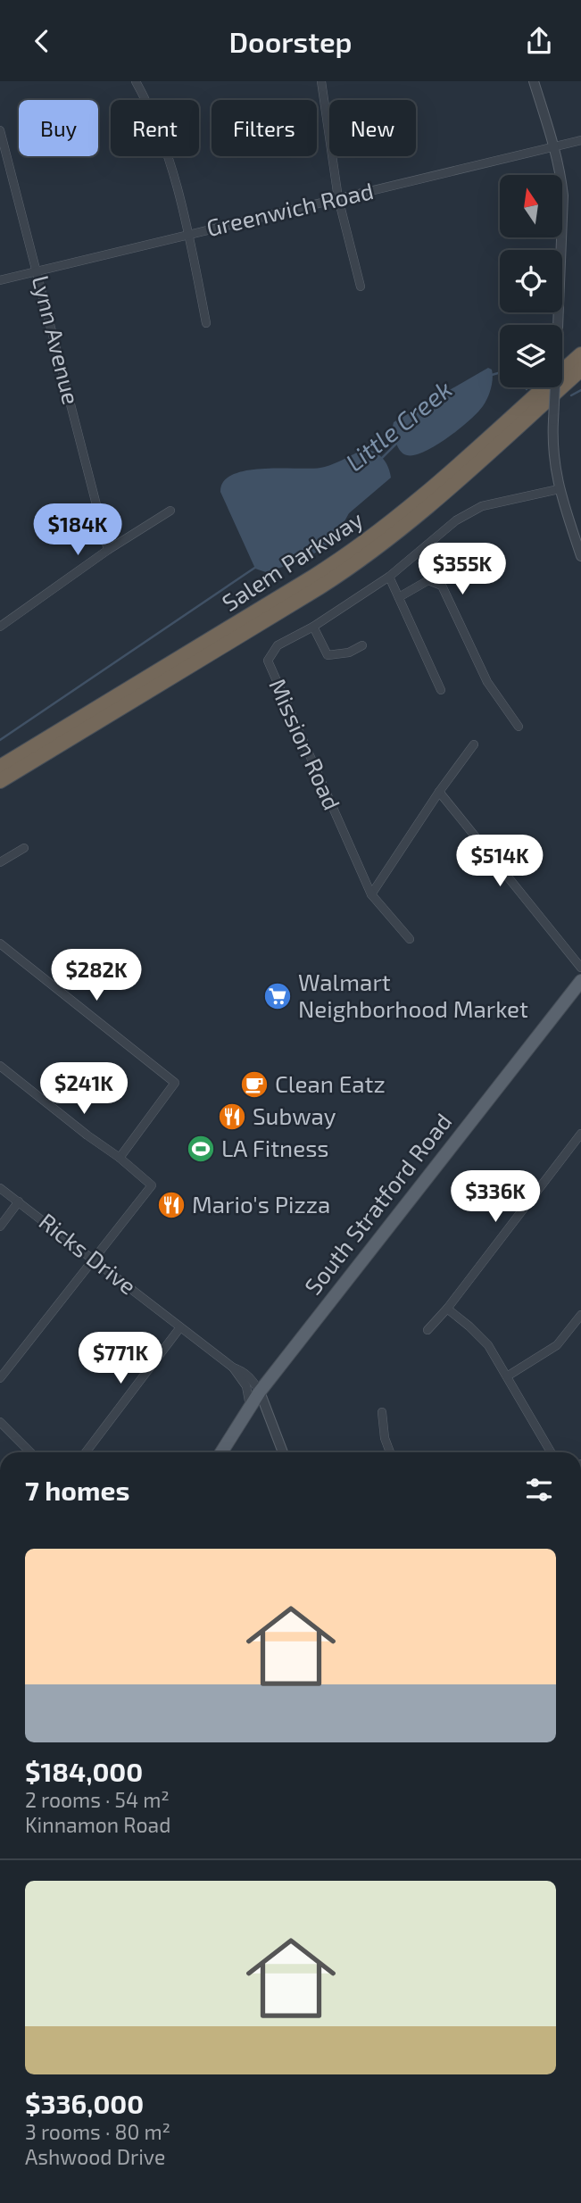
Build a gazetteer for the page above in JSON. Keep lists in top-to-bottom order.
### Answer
{
  "streets": {
    "highway": ["Salem Parkway"],
    "main road": ["South Stratford Road"],
    "street": [
      "Greenwich Road",
      "Lynn Avenue",
      "Mission Road",
      "Ricks Drive"
    ]
  },
  "crossings": [
    ["Greenwich Road", "Lynn Avenue"],
    ["South Stratford Road", "Ricks Drive"]
  ],
  "water": ["Little Creek"],
  "places": {
    "supermarket": ["Walmart Neighborhood Market"],
    "cafe": ["Clean Eatz"],
    "restaurant": ["Subway", "Mario's Pizza"],
    "sports": ["LA Fitness"]
  },
  "north": "top",
  "page": {
    "header": "Doorstep",
    "chip": [
      "Buy",
      "Rent",
      "Filters",
      "New"
    ],
    "price": [
      "$184K",
      "$355K",
      "$514K",
      "$282K",
      "$241K",
      "$336K",
      "$771K"
    ],
    "heading": "7 homes",
    "list": [
      {
        "name": "$184,000",
        "note": "2 rooms · 54 m² · Kinnamon Road"
      },
      {
        "name": "$336,000",
        "note": "3 rooms · 80 m² · Ashwood Drive"
      }
    ]
  }
}
